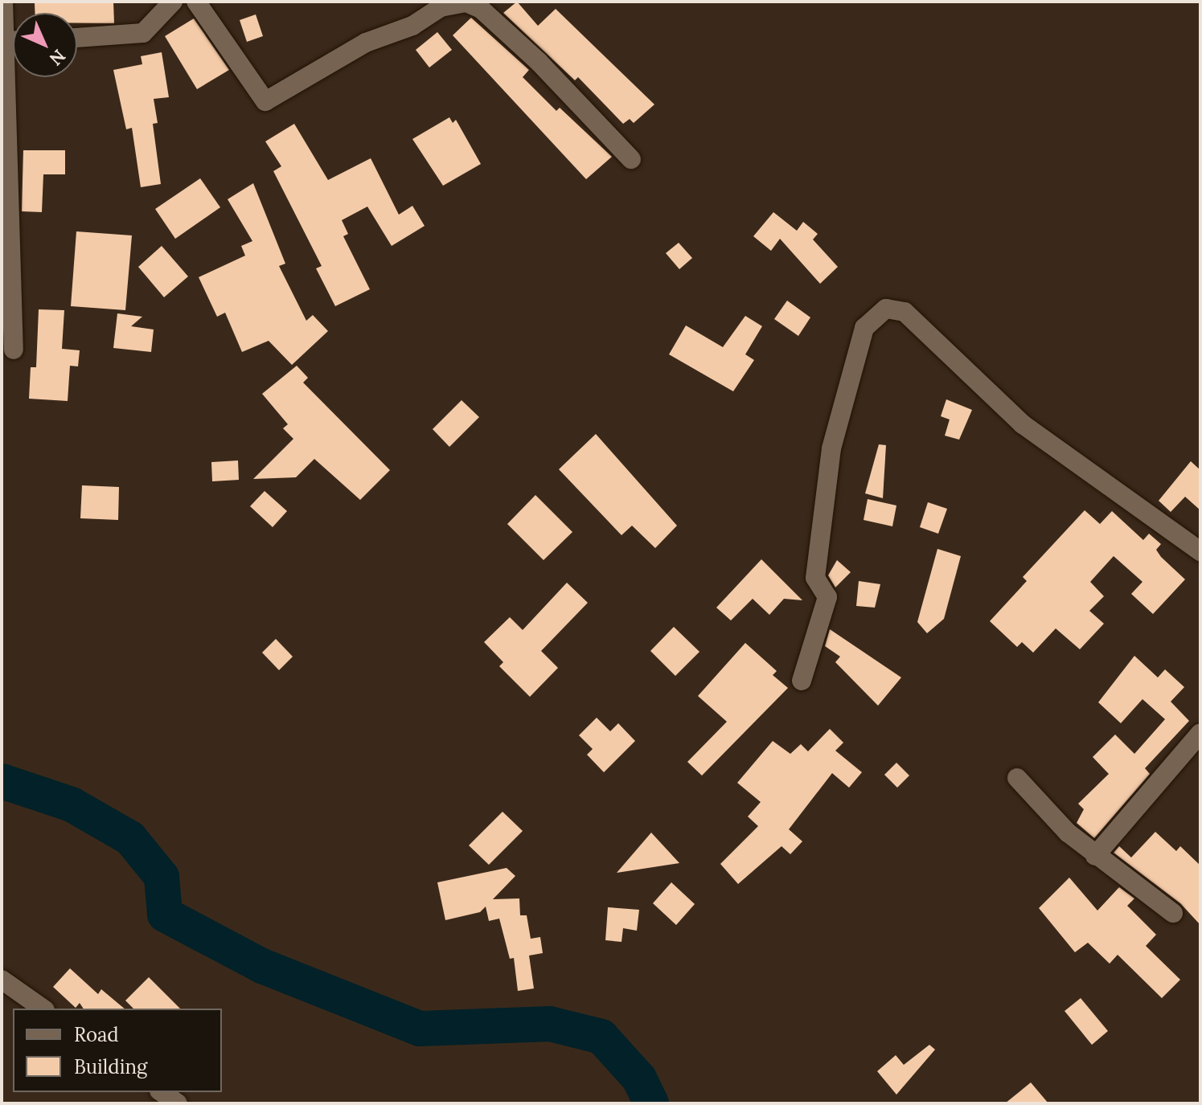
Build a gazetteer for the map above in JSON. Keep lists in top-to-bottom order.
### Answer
{
  "legend": ["Road", "Building"],
  "north": "bottom right"
}
